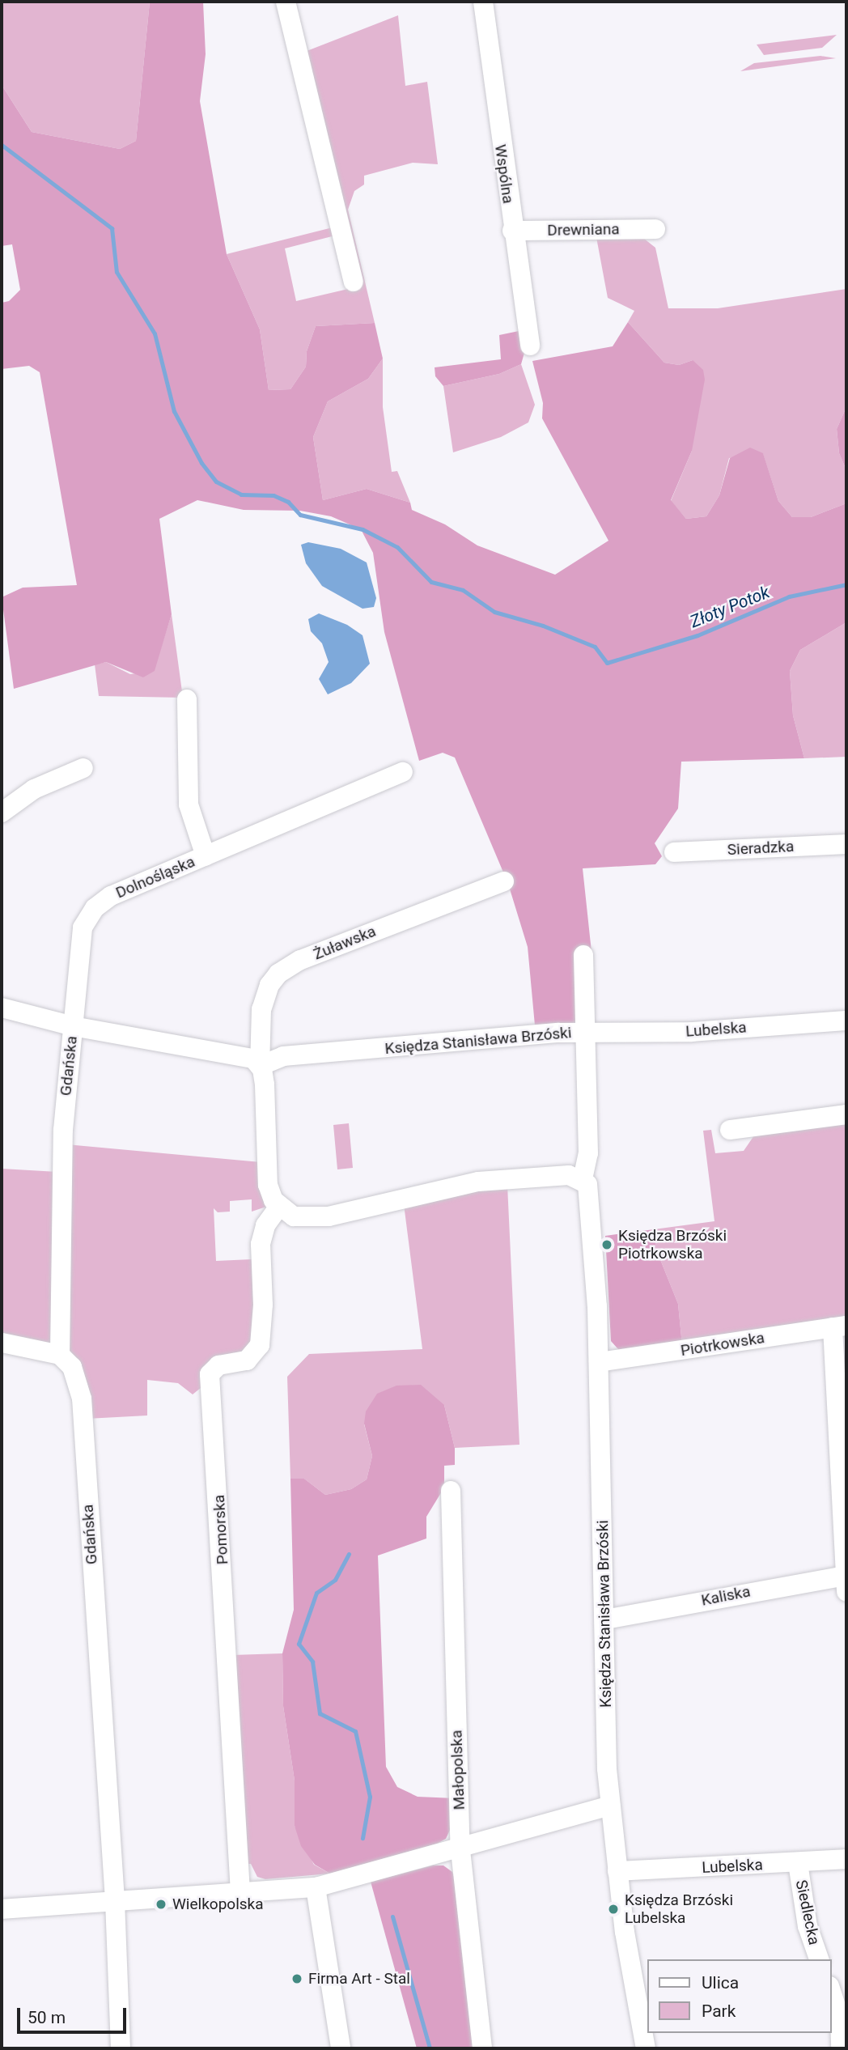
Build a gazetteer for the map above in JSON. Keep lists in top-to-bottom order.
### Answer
{
  "streets": {
    "street": [
      "Wspólna",
      "Drewniana",
      "Sieradzka",
      "Dolnośląska",
      "Żuławska",
      "Lubelska",
      "Księdza Stanisława Brzóski",
      "Gdańska",
      "Piotrkowska",
      "Pomorska",
      "Kaliska",
      "Małopolska",
      "Siedlecka"
    ]
  },
  "crossings": [
    ["Wspólna", "Drewniana"],
    ["Dolnośląska", "Gdańska"],
    ["Żuławska", "Księdza Stanisława Brzóski"],
    ["Lubelska", "Księdza Stanisława Brzóski"],
    ["Lubelska", "Siedlecka"],
    ["Księdza Stanisława Brzóski", "Piotrkowska"],
    ["Księdza Stanisława Brzóski", "Kaliska"]
  ],
  "water": ["Złoty Potok"],
  "places": [
    "Księdza Brzóski Piotrkowska",
    "Wielkopolska",
    "Księdza Brzóski Lubelska",
    "Firma Art - Stal"
  ],
  "legend": ["Ulica", "Park"],
  "scale_bar": "50 m"
}
